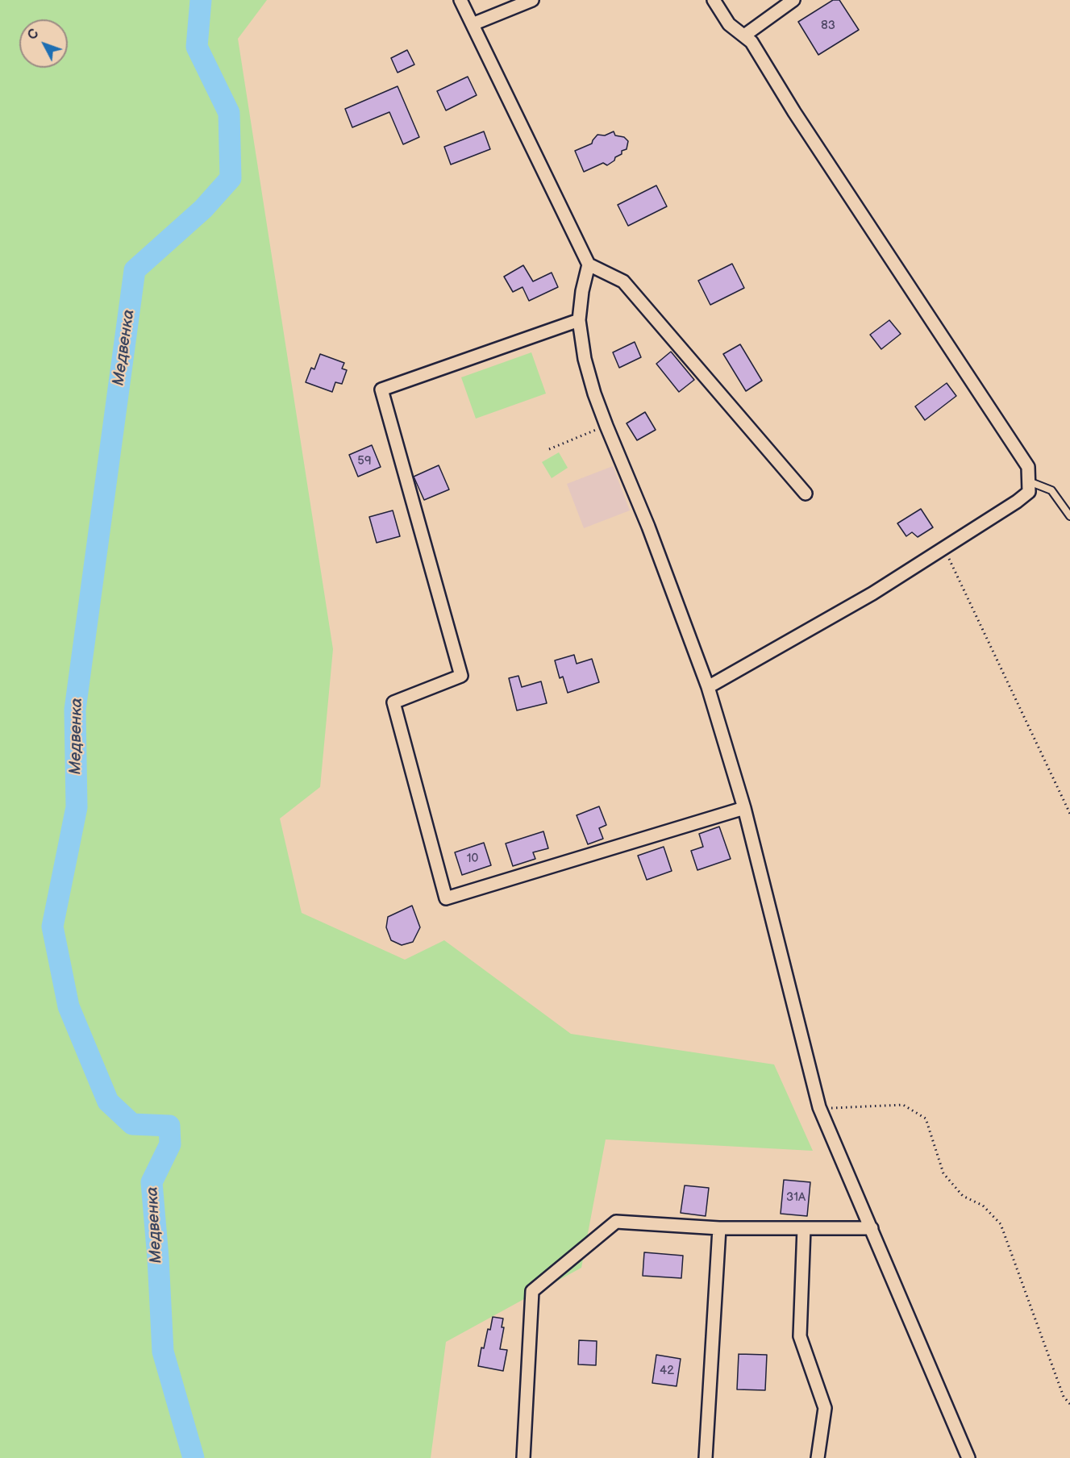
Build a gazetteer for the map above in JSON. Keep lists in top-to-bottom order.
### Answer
{
  "water": ["Медвенка"],
  "house_numbers": [
    "83",
    "59",
    "10",
    "31А",
    "42"
  ],
  "north": "top left"
}
